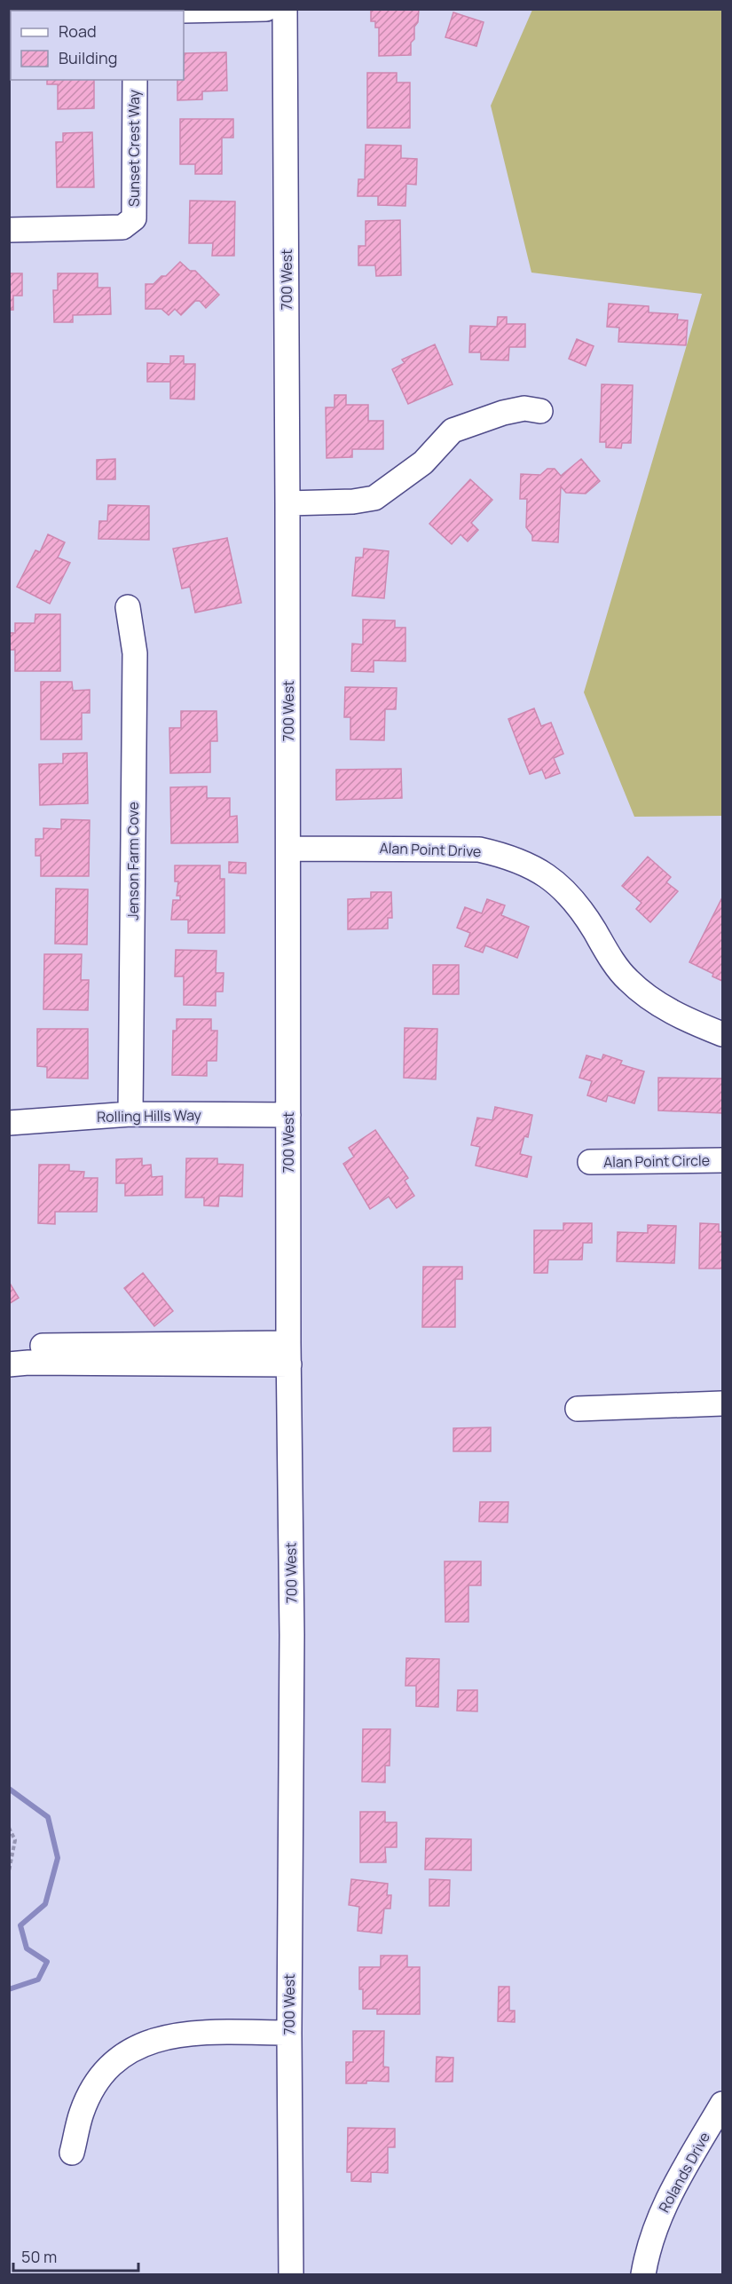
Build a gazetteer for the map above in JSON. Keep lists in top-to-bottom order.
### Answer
{
  "streets": {
    "street": [
      "Sunset Crest Way",
      "700 West",
      "Alan Point Drive",
      "Jenson Farm Cove",
      "Rolling Hills Way",
      "Alan Point Circle",
      "Rolands Drive"
    ]
  },
  "crossings": [
    ["700 West", "Alan Point Drive"],
    ["700 West", "Rolling Hills Way"],
    ["Jenson Farm Cove", "Rolling Hills Way"]
  ],
  "legend": ["Road", "Building"],
  "scale_bar": "50 m"
}
